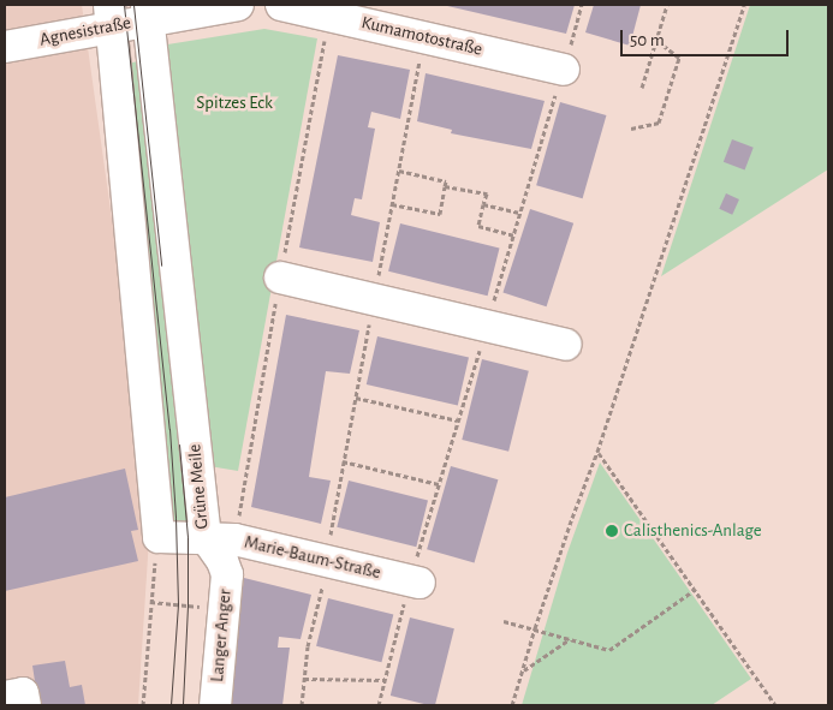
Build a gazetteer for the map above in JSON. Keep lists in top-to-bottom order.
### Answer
{
  "streets": {
    "street": [
      "Agnesistraße",
      "Kumamotostraße",
      "Grüne Meile",
      "Marie-Baum-Straße",
      "Langer Anger"
    ]
  },
  "crossings": [
    ["Agnesistraße", "Grüne Meile"],
    ["Grüne Meile", "Marie-Baum-Straße"],
    ["Grüne Meile", "Langer Anger"],
    ["Marie-Baum-Straße", "Langer Anger"]
  ],
  "parks": ["Spitzes Eck"],
  "places": ["Calisthenics-Anlage"],
  "scale_bar": "50 m"
}
